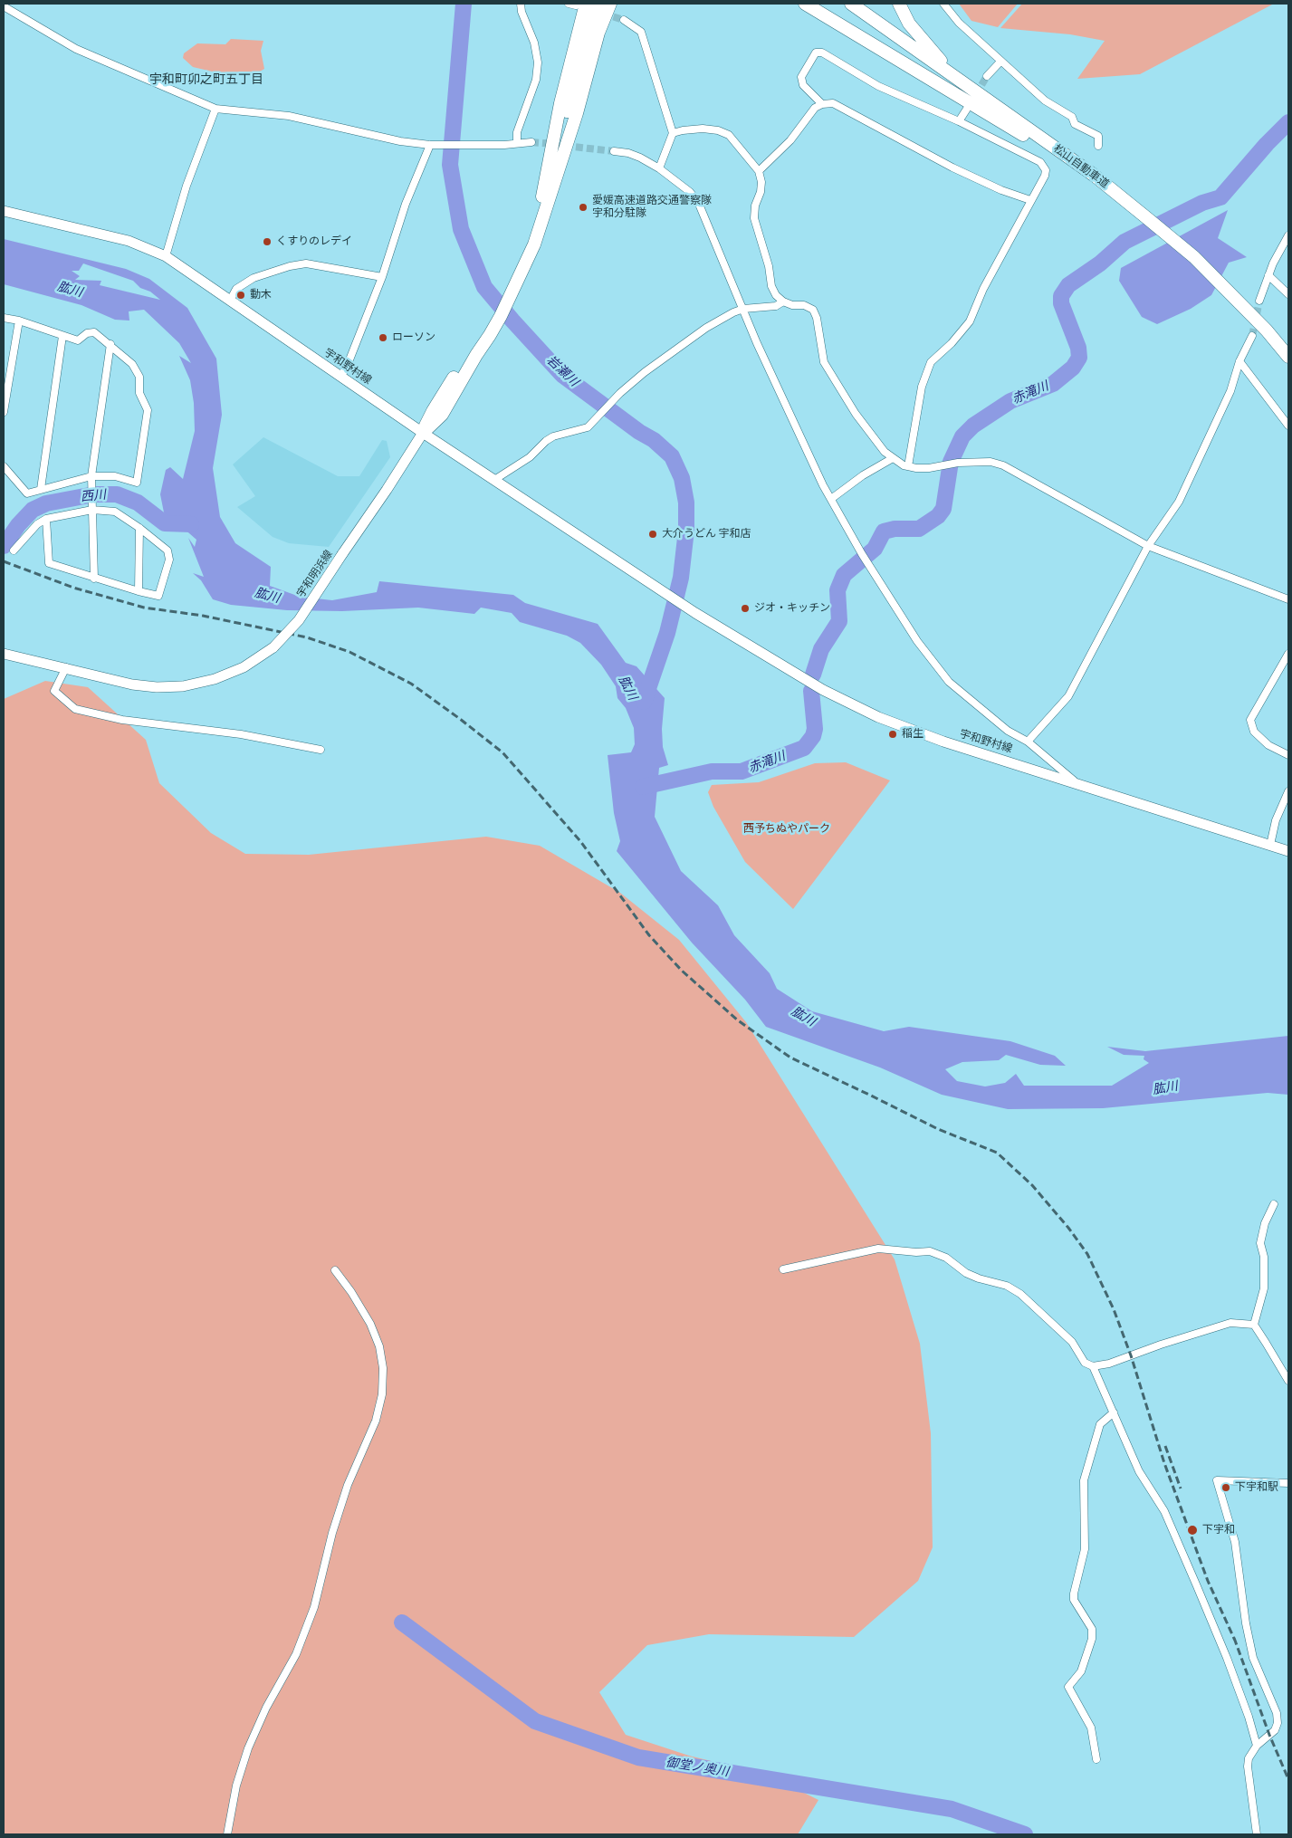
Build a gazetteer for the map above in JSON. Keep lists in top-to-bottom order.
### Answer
{
  "streets": {
    "highway": ["松山自動車道"],
    "main road": ["宇和野村線", "宇和明浜線"]
  },
  "crossings": [
    ["宇和野村線", "宇和明浜線"]
  ],
  "districts": ["宇和町卯之町五丁目"],
  "water": [
    "肱川",
    "岩瀬川",
    "赤滝川",
    "西川",
    "御堂ノ奥川"
  ],
  "parks": ["西予ちぬやパーク"],
  "places": [
    "愛媛高速道路交通警察隊 宇和分駐隊",
    "くすりのレデイ",
    "動木",
    "ローソン",
    "大介うどん 宇和店",
    "ジオ・キッチン",
    "稲生",
    "下宇和駅",
    "下宇和"
  ]
}
